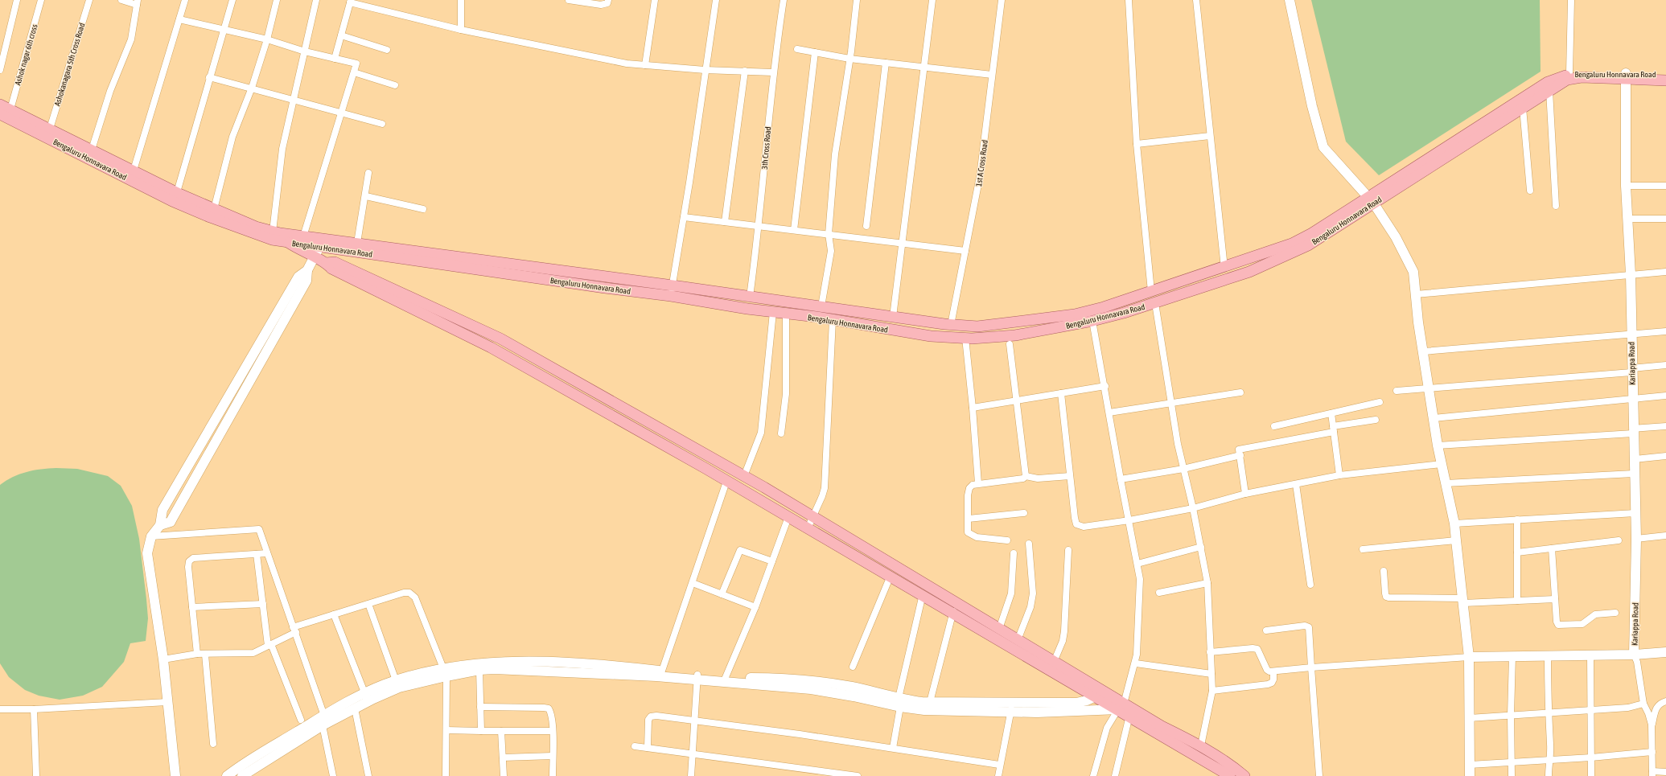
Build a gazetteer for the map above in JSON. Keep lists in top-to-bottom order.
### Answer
{
  "streets": {
    "main road": ["Bengaluru Honnavara Road", "Kariappa Road"],
    "street": [
      "Ashok nagar 6th cross",
      "Ashokanagara 5th Cross Road",
      "3th Cross Road",
      "1st A Cross Road"
    ]
  },
  "crossings": [
    ["Ashok nagar 6th cross", "Bengaluru Honnavara Road"],
    ["Ashokanagara 5th Cross Road", "Bengaluru Honnavara Road"],
    ["Bengaluru Honnavara Road", "3th Cross Road"],
    ["Bengaluru Honnavara Road", "1st A Cross Road"],
    ["Bengaluru Honnavara Road", "Kariappa Road"]
  ]
}
